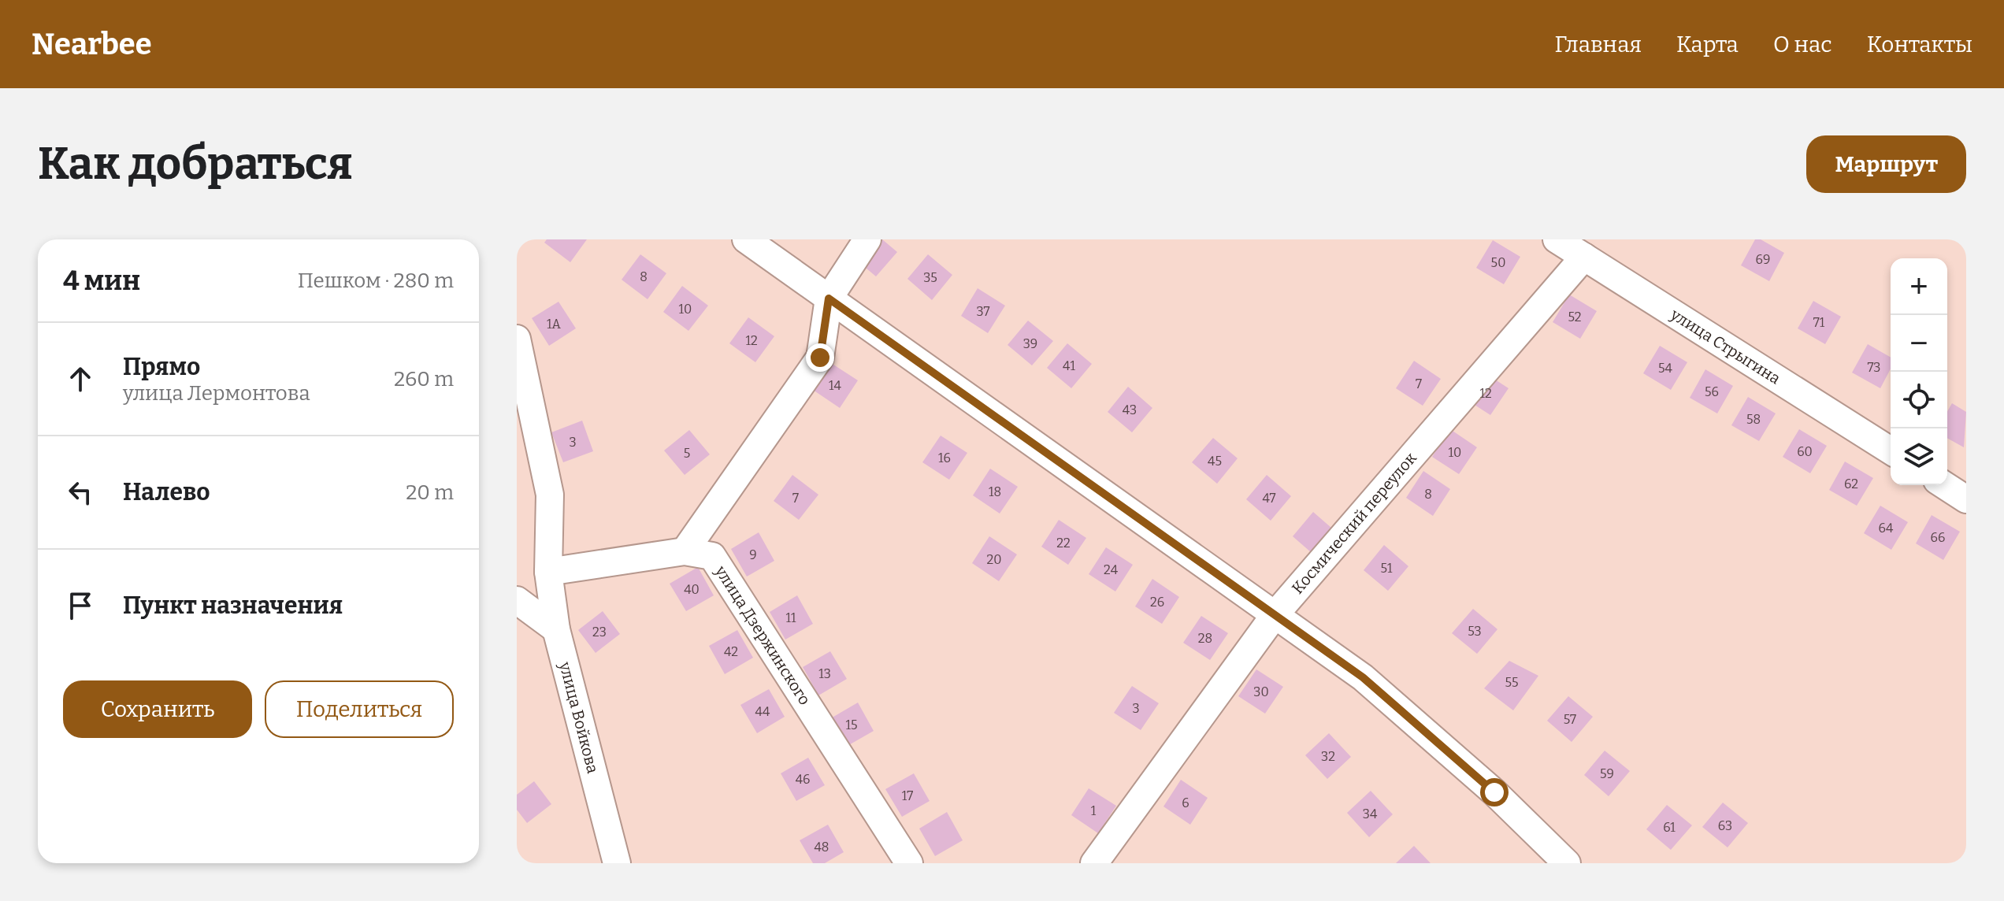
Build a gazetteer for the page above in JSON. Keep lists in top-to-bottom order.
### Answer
{
  "streets": {
    "street": [
      "улица Стрыгина",
      "Космический переулок",
      "улица Дзержинского",
      "улица Войкова"
    ]
  },
  "crossings": [
    ["улица Стрыгина", "Космический переулок"],
    ["улица Дзержинского", "улица Войкова"]
  ],
  "house_numbers": [
    "69",
    "50",
    "8",
    "35",
    "10",
    "37",
    "52",
    "71",
    "1А",
    "12",
    "39",
    "41",
    "73",
    "54",
    "7",
    "14",
    "56",
    "12",
    "43",
    "58",
    "3",
    "60",
    "10",
    "5",
    "16",
    "45",
    "62",
    "18",
    "8",
    "7",
    "47",
    "64",
    "66",
    "22",
    "9",
    "20",
    "51",
    "24",
    "40",
    "26",
    "11",
    "53",
    "23",
    "28",
    "42",
    "13",
    "55",
    "30",
    "3",
    "44",
    "57",
    "15",
    "32",
    "59",
    "46",
    "17",
    "6",
    "1",
    "34",
    "63",
    "61",
    "48"
  ],
  "page": {
    "header": "Nearbee",
    "nav": [
      "Главная",
      "Карта",
      "О нас",
      "Контакты"
    ],
    "buttons": [
      "Маршрут",
      ["Сохранить", "Поделиться"]
    ],
    "title": "Как добраться",
    "heading": ["4 мин", "Пешком · 280 m"],
    "map_buttons": ["+", "−"],
    "list": [
      ["Прямо", "улица Лермонтова", "260 m"],
      ["Налево", "20 m"],
      "Пункт назначения"
    ]
  }
}
